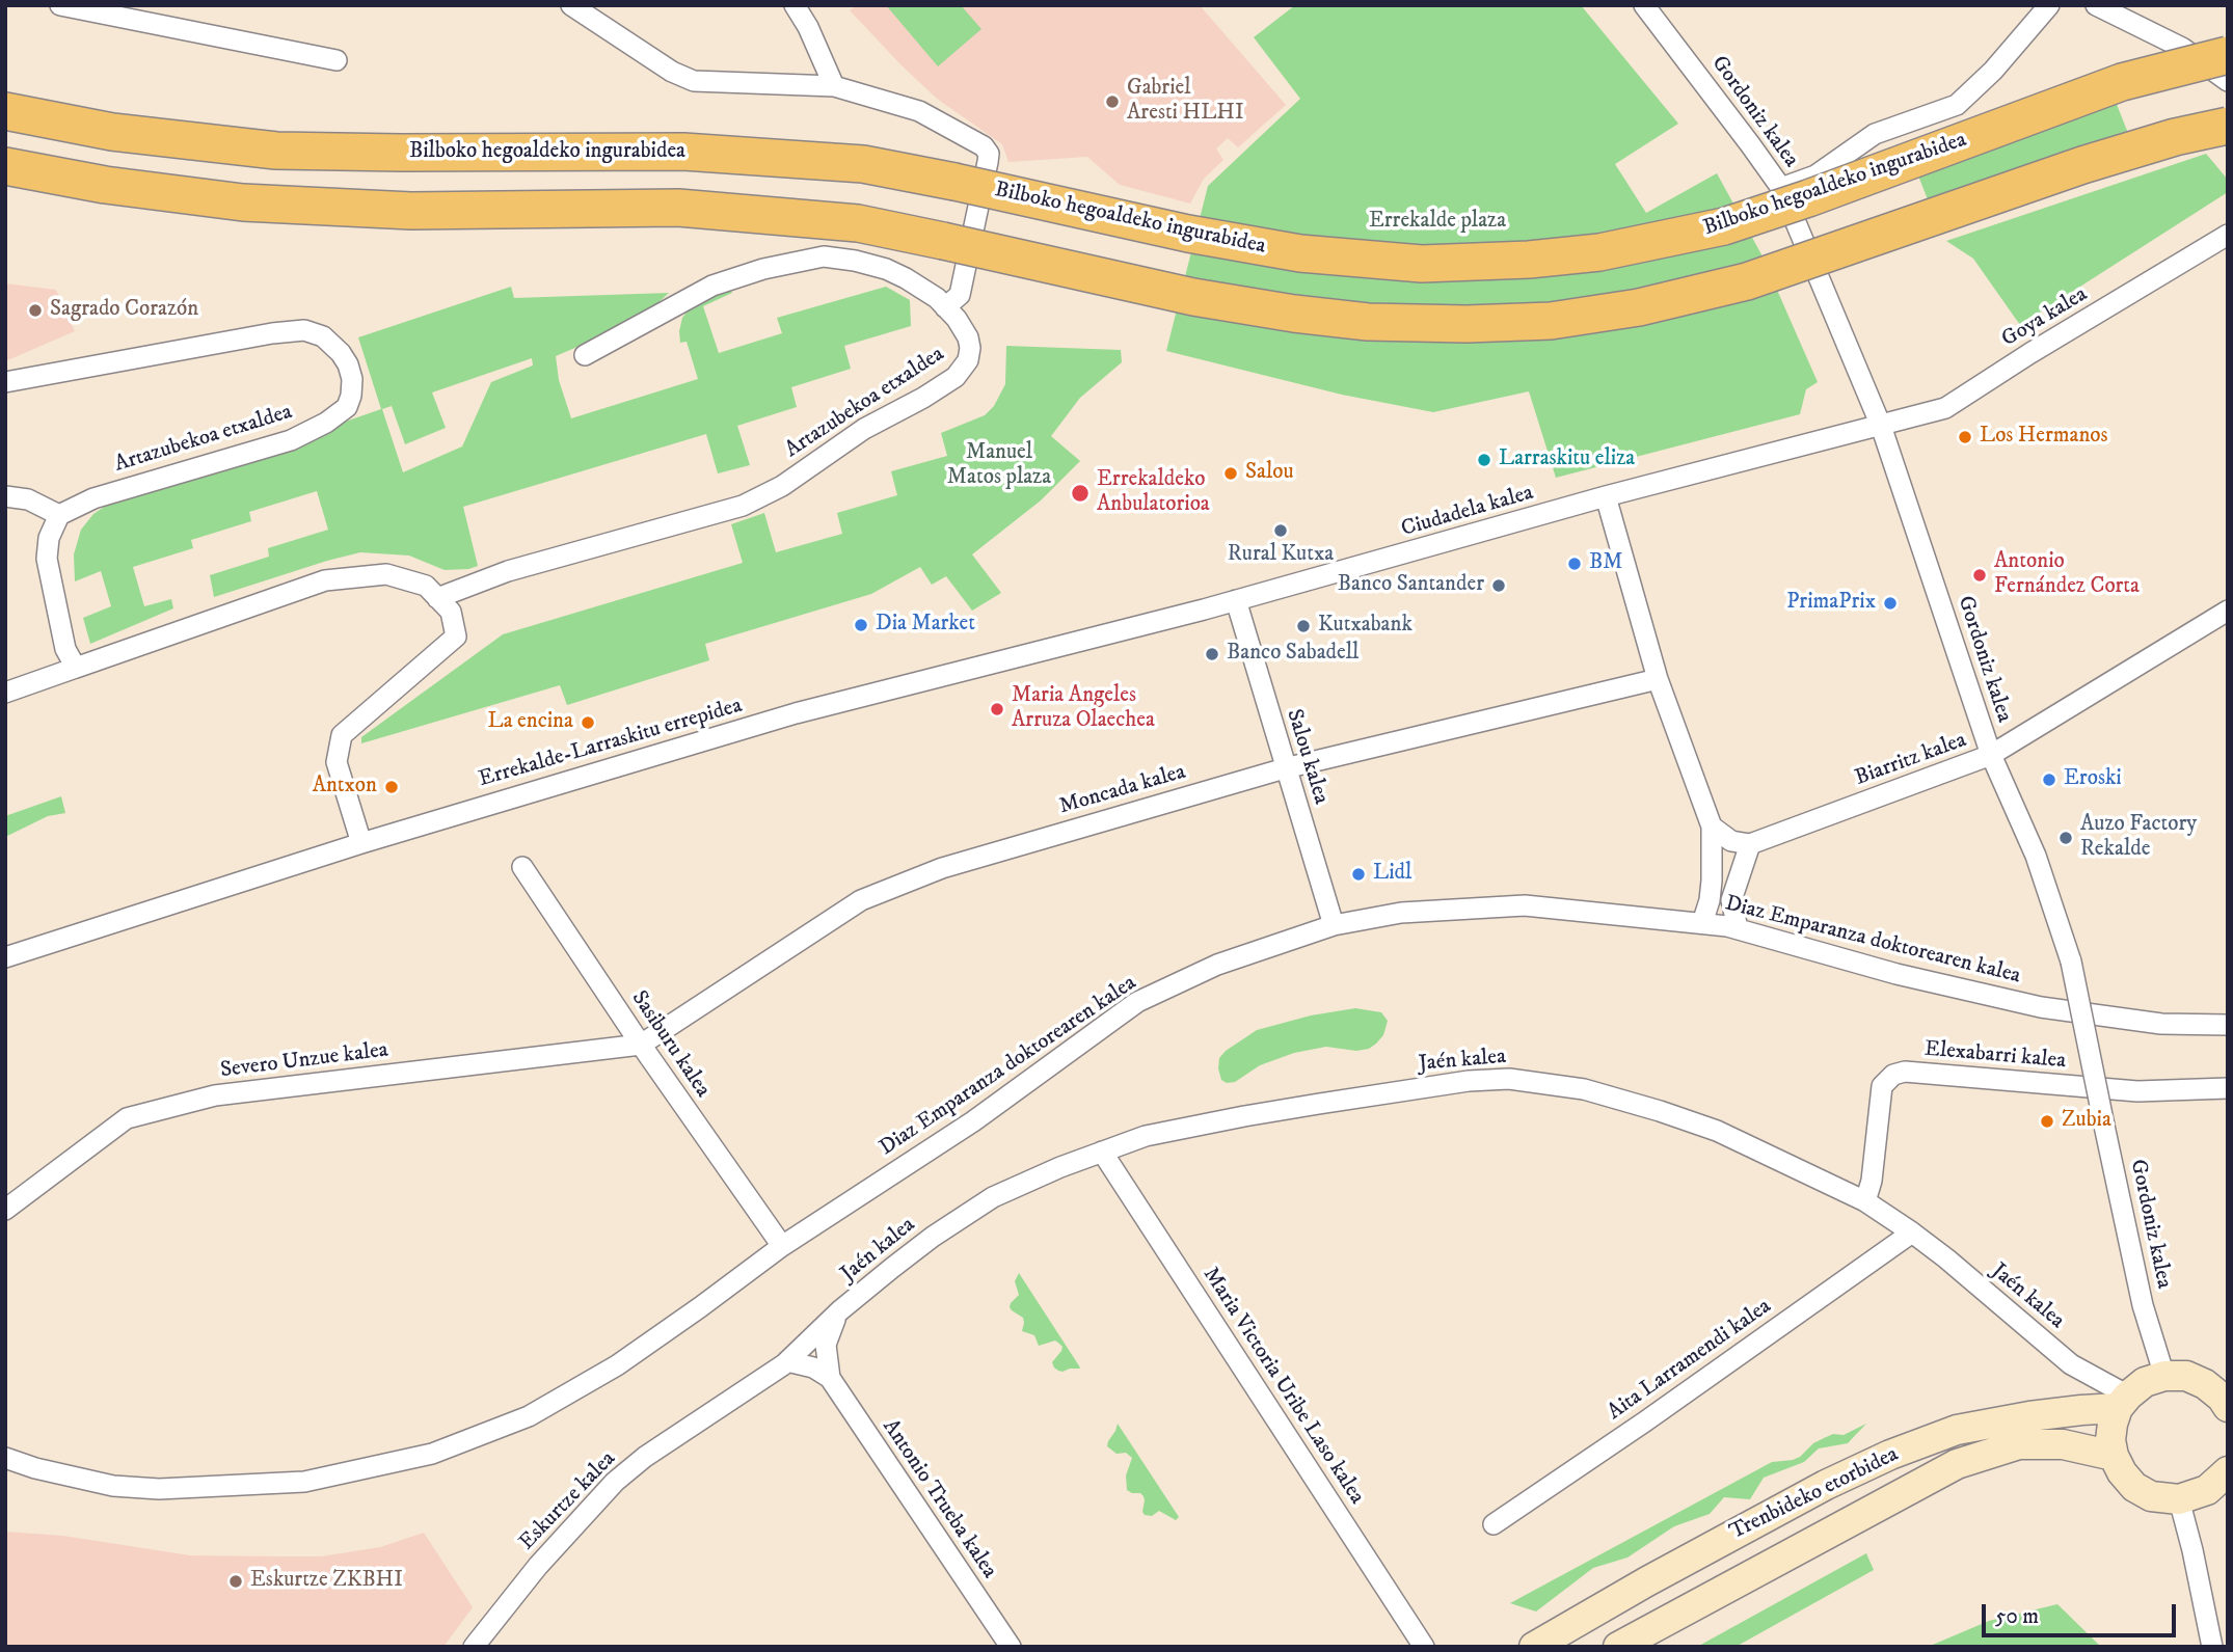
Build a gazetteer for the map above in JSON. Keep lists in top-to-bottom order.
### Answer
{
  "streets": {
    "highway": ["Bilboko hegoaldeko ingurabidea"],
    "street": [
      "Gordoniz kalea",
      "Goya kalea",
      "Artazubekoa etxaldea",
      "Ciudadela kalea",
      "Errekalde-Larraskitu errepidea",
      "Salou kalea",
      "Biarritz kalea",
      "Moncada kalea",
      "Diaz Emparanza doktorearen kalea",
      "Sasiburu kalea",
      "Elexabarri kalea",
      "Severo Unzue kalea",
      "Jaén kalea",
      "Aita Larramendi kalea",
      "Maria Victoria Uribe Laso kalea",
      "Trenbideko etorbidea",
      "Antonio Trueba kalea",
      "Eskurtze kalea"
    ]
  },
  "crossings": [
    ["Gordoniz kalea", "Goya kalea"],
    ["Gordoniz kalea", "Ciudadela kalea"],
    ["Gordoniz kalea", "Biarritz kalea"],
    ["Goya kalea", "Ciudadela kalea"],
    ["Ciudadela kalea", "Errekalde-Larraskitu errepidea"],
    ["Ciudadela kalea", "Salou kalea"],
    ["Errekalde-Larraskitu errepidea", "Salou kalea"],
    ["Salou kalea", "Moncada kalea"],
    ["Salou kalea", "Diaz Emparanza doktorearen kalea"],
    ["Moncada kalea", "Sasiburu kalea"],
    ["Moncada kalea", "Severo Unzue kalea"],
    ["Diaz Emparanza doktorearen kalea", "Sasiburu kalea"],
    ["Sasiburu kalea", "Severo Unzue kalea"],
    ["Elexabarri kalea", "Jaén kalea"],
    ["Jaén kalea", "Aita Larramendi kalea"],
    ["Jaén kalea", "Maria Victoria Uribe Laso kalea"],
    ["Jaén kalea", "Trenbideko etorbidea"],
    ["Jaén kalea", "Antonio Trueba kalea"],
    ["Jaén kalea", "Eskurtze kalea"]
  ],
  "parks": ["Errekalde plaza", "Manuel Matos plaza"],
  "places": [
    "Gabriel Aresti HLHI",
    "Sagrado Corazón",
    "Los Hermanos",
    "Larraskitu eliza",
    "Salou",
    "Errekaldeko Anbulatorioa",
    "Rural Kutxa",
    "BM",
    "Antonio Fernández Corta",
    "Banco Santander",
    "PrimaPrix",
    "Dia Market",
    "Kutxabank",
    "Banco Sabadell",
    "Maria Angeles Arruza Olaechea",
    "La encina",
    "Eroski",
    "Antxon",
    "Auzo Factory Rekalde",
    "Lidl",
    "Zubia",
    "Eskurtze ZKBHI"
  ],
  "scale_bar": "50 m"
}
